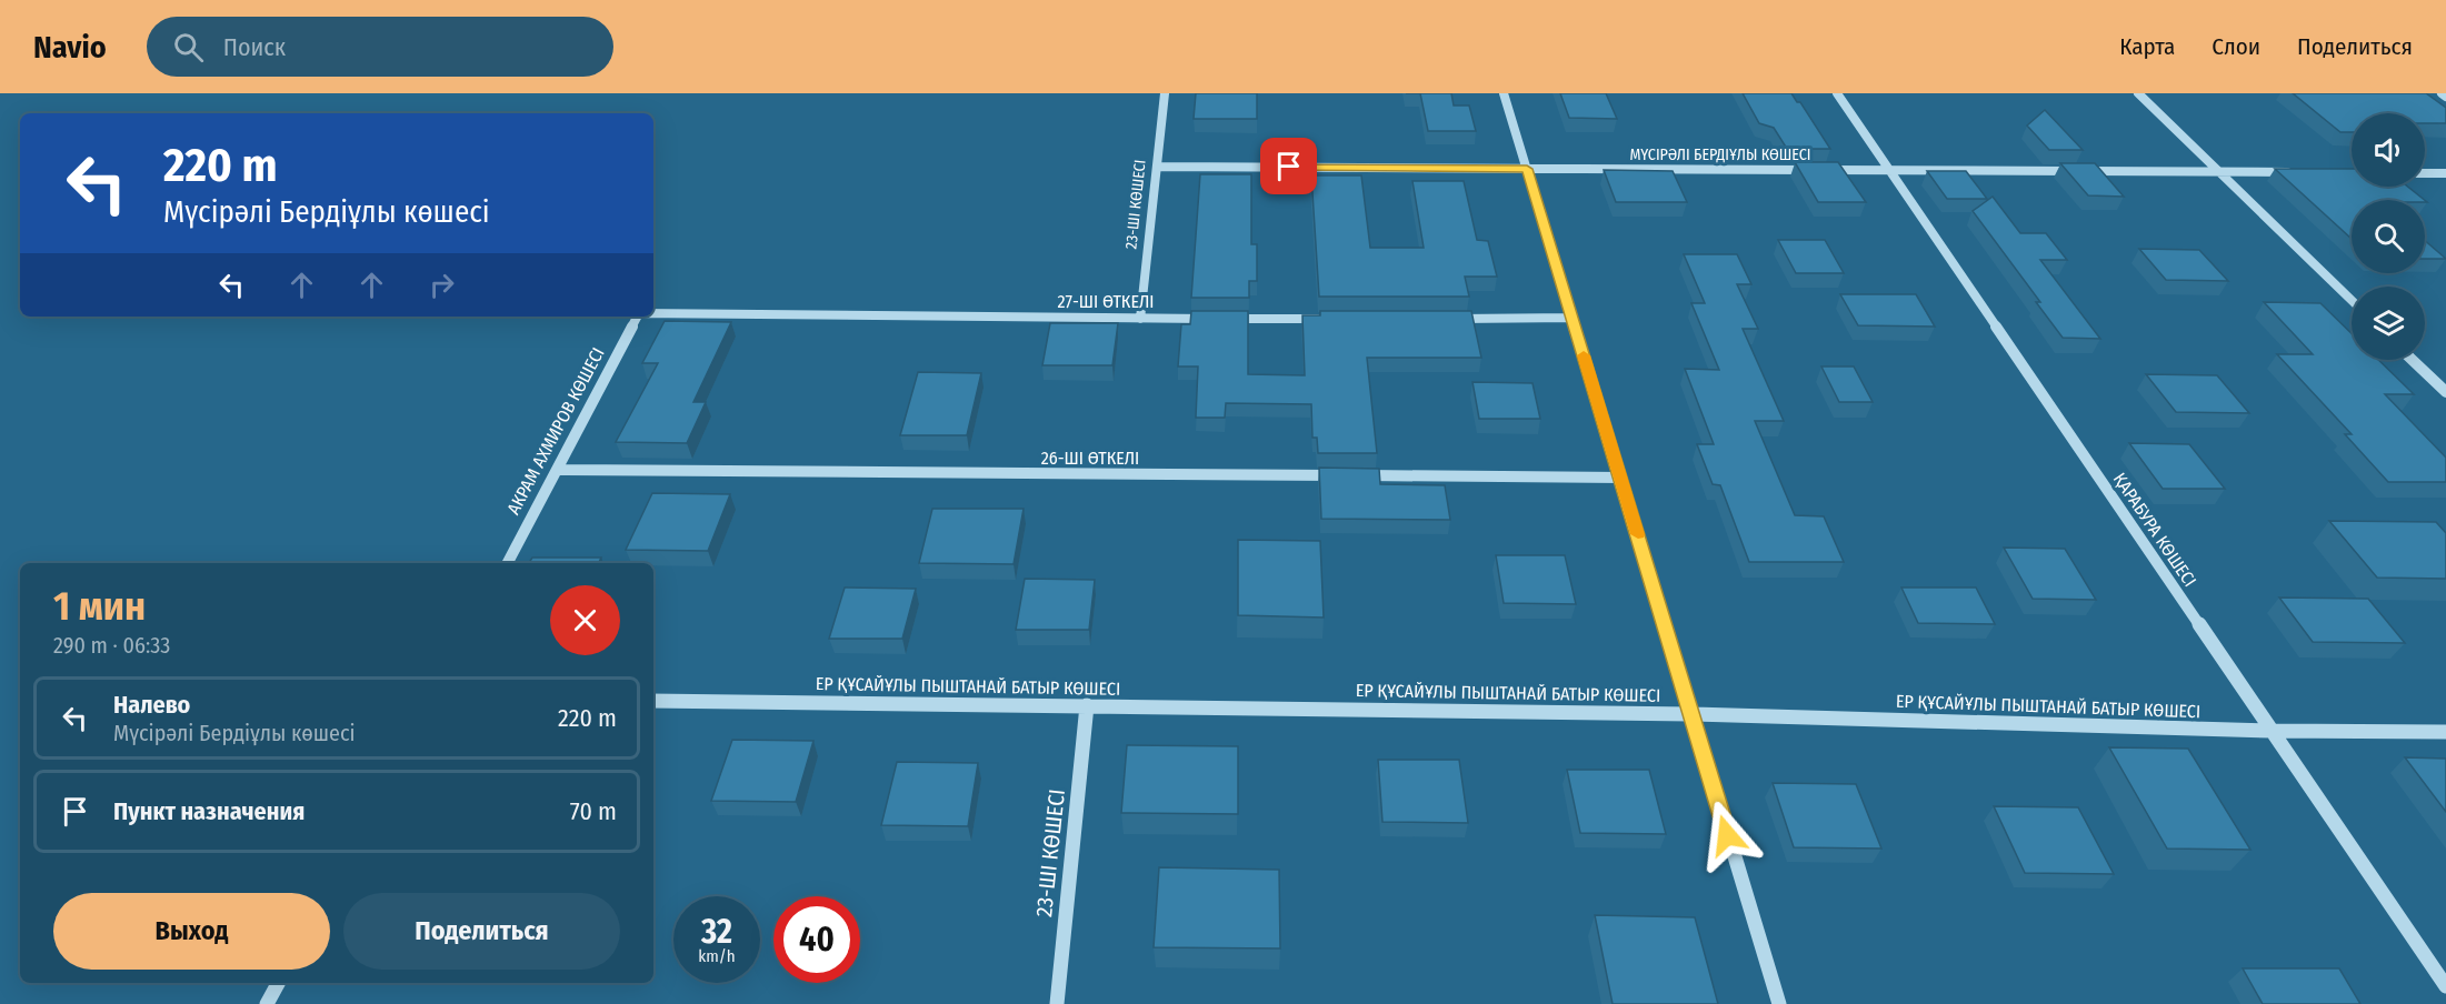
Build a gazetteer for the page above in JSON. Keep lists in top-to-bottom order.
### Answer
{
  "streets": {
    "street": [
      "МҮСІРӘЛІ БЕРДІҰЛЫ КӨШЕСІ",
      "23-ШI КӨШЕСI",
      "27-ШІ ӨТКЕЛІ",
      "АКРАМ АХМИРОВ КӨШЕСІ",
      "26-ШІ ӨТКЕЛІ",
      "ҚАРАБУРА КӨШЕСІ",
      "ЕР ҚҰСАЙҰЛЫ ПЫШТАНАЙ БАТЫР КӨШЕСІ"
    ]
  },
  "crossings": [
    ["МҮСІРӘЛІ БЕРДІҰЛЫ КӨШЕСІ", "23-ШI КӨШЕСI"],
    ["МҮСІРӘЛІ БЕРДІҰЛЫ КӨШЕСІ", "ҚАРАБУРА КӨШЕСІ"],
    ["23-ШI КӨШЕСI", "27-ШІ ӨТКЕЛІ"],
    ["23-ШI КӨШЕСI", "ЕР ҚҰСАЙҰЛЫ ПЫШТАНАЙ БАТЫР КӨШЕСІ"],
    ["АКРАМ АХМИРОВ КӨШЕСІ", "26-ШІ ӨТКЕЛІ"],
    ["ҚАРАБУРА КӨШЕСІ", "ЕР ҚҰСАЙҰЛЫ ПЫШТАНАЙ БАТЫР КӨШЕСІ"]
  ],
  "page": {
    "header": "Navio",
    "search": "Поиск",
    "nav": ["Карта", "Слои", "Поделиться"],
    "turn": ["220 m", "Мүсірәлі Бердіұлы көшесі"],
    "heading": ["1 мин", "290 m · 06:33"],
    "list": [
      {
        "name": "Налево",
        "note": "Мүсірәлі Бердіұлы көшесі",
        "value": "220 m"
      },
      {
        "name": "Пункт назначения",
        "value": "70 m"
      }
    ],
    "buttons": ["Выход", "Поделиться"],
    "speed": "32 km/h",
    "limit": "40"
  }
}
